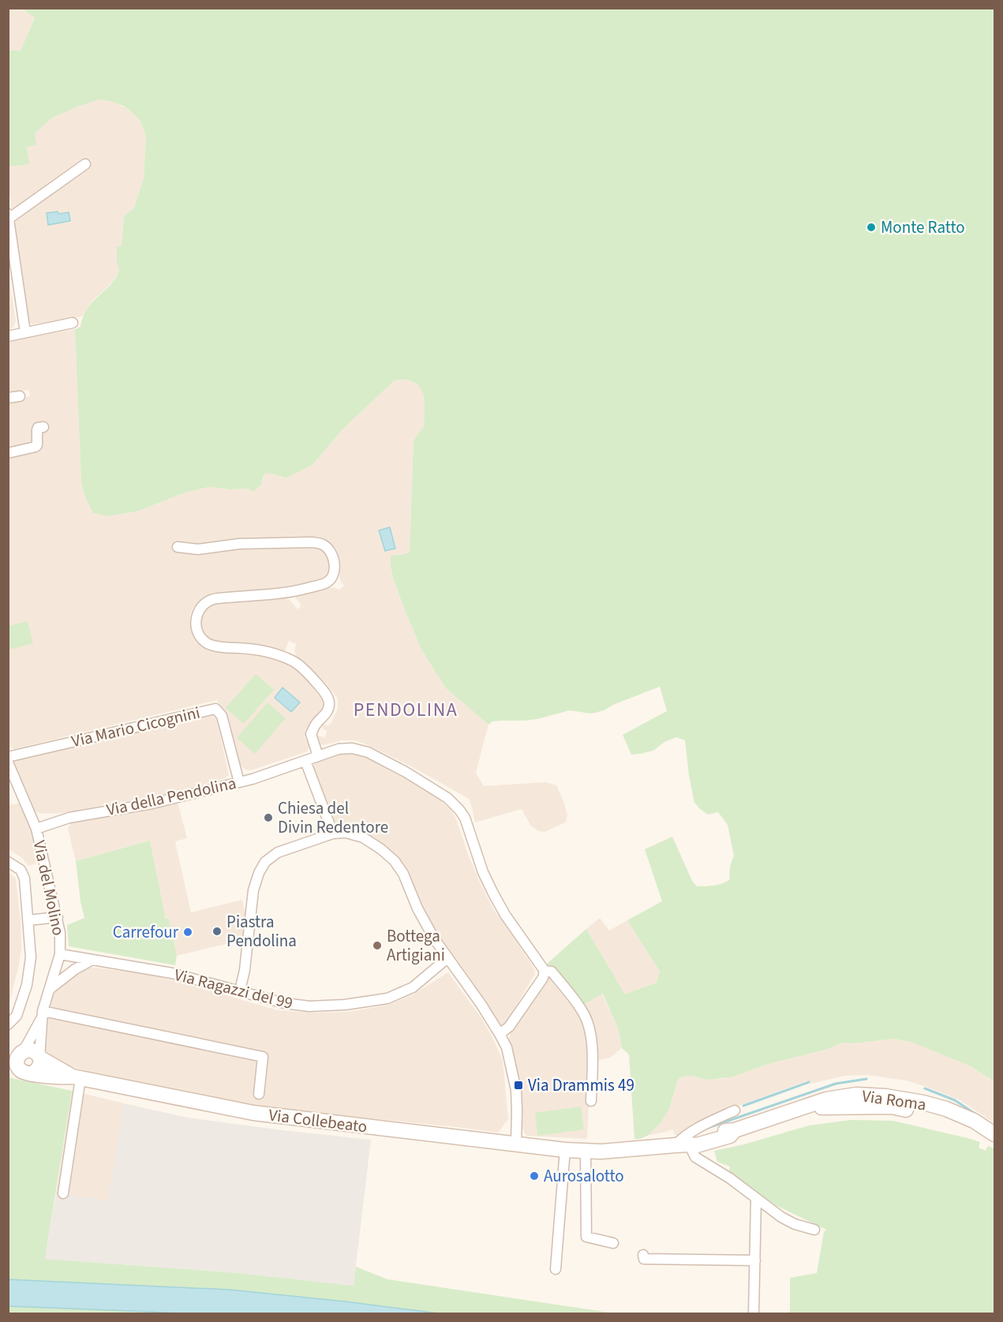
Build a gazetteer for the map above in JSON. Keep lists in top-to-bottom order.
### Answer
{
  "streets": {
    "street": [
      "Via Mario Cicognini",
      "Via della Pendolina",
      "Via del Molino",
      "Via Ragazzi del 99",
      "Via Roma",
      "Via Collebeato"
    ]
  },
  "crossings": [
    ["Via Mario Cicognini", "Via della Pendolina"],
    ["Via della Pendolina", "Via del Molino"],
    ["Via del Molino", "Via Ragazzi del 99"],
    ["Via del Molino", "Via Collebeato"],
    ["Via Roma", "Via Collebeato"]
  ],
  "districts": ["PENDOLINA"],
  "places": {
    "other": [
      "Monte Ratto",
      "Chiesa del Divin Redentore",
      "Piastra Pendolina",
      "Carrefour",
      "Bottega Artigiani",
      "Aurosalotto"
    ],
    "transit": ["Via Drammis 49"]
  }
}
